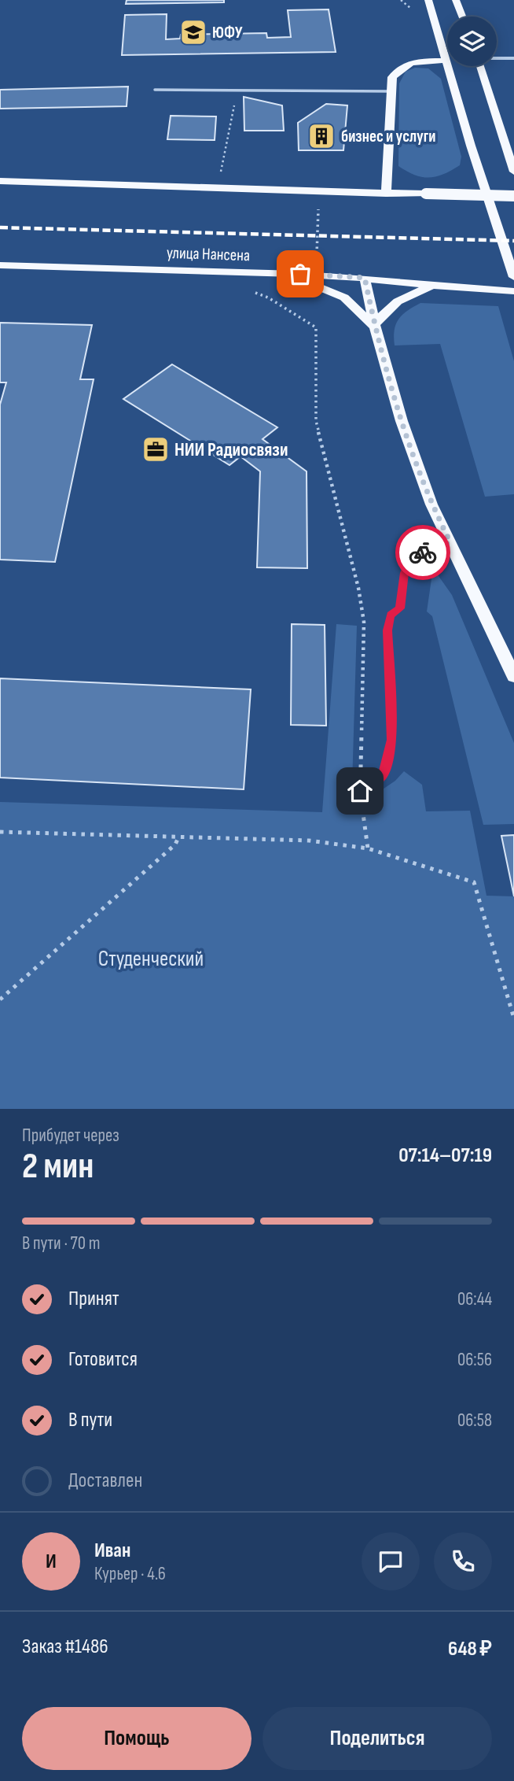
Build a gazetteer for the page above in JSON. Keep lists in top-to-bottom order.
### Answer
{
  "streets": {
    "main road": ["улица Нансена"]
  },
  "parks": ["Студенческий"],
  "places": {
    "school or university": ["ЮФУ"],
    "building": ["бизнес и услуги"],
    "office": ["НИИ Радиосвязи"]
  },
  "page": {
    "heading": ["2 мин", "Прибудет через", "07:14–07:19"],
    "panel": [
      "Иван",
      "Курьер · 4.6",
      "Заказ #1486",
      "648 ₽"
    ],
    "bar": "В пути · 70 m",
    "list": [
      ["Принят", "06:44"],
      ["Готовится", "06:56"],
      ["В пути", "06:58"],
      "Доставлен"
    ],
    "round": "И",
    "buttons": ["Помощь", "Поделиться"]
  }
}
